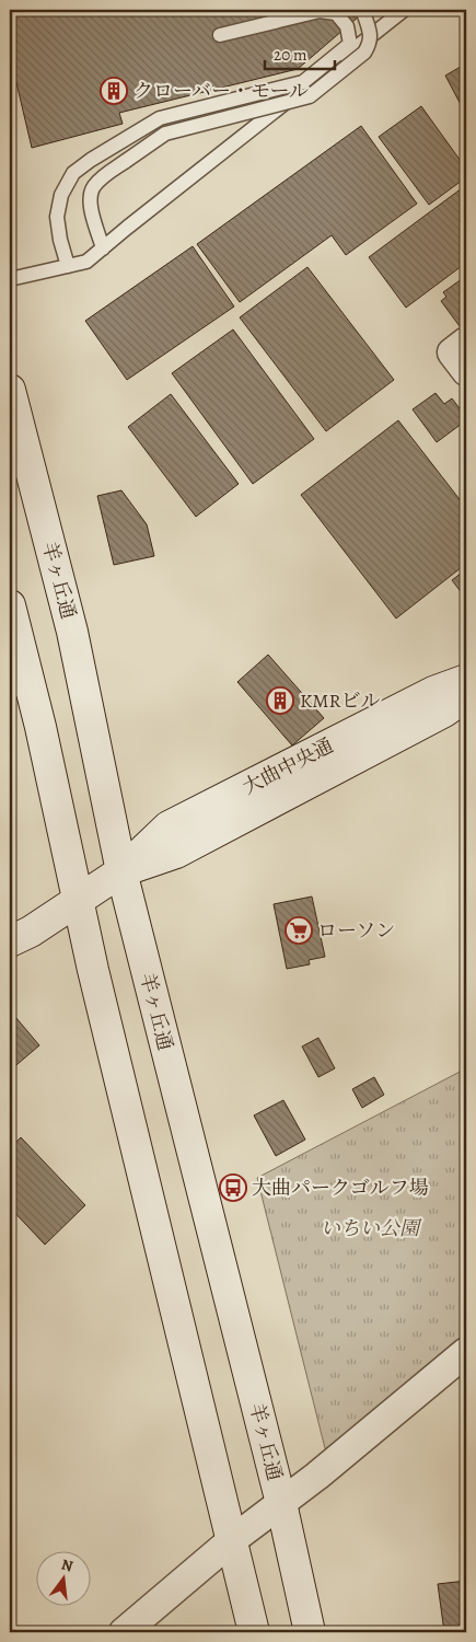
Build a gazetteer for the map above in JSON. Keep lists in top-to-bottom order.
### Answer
{
  "streets": {
    "main road": ["羊ヶ丘通", "大曲中央通"]
  },
  "crossings": [
    ["羊ヶ丘通", "大曲中央通"]
  ],
  "parks": ["いちい公園"],
  "places": {
    "building": ["クローバー・モール", "KMRビル"],
    "supermarket": ["ローソン"],
    "bus stop": ["大曲パークゴルフ場"]
  },
  "scale_bar": "20 m",
  "north": "top"
}
